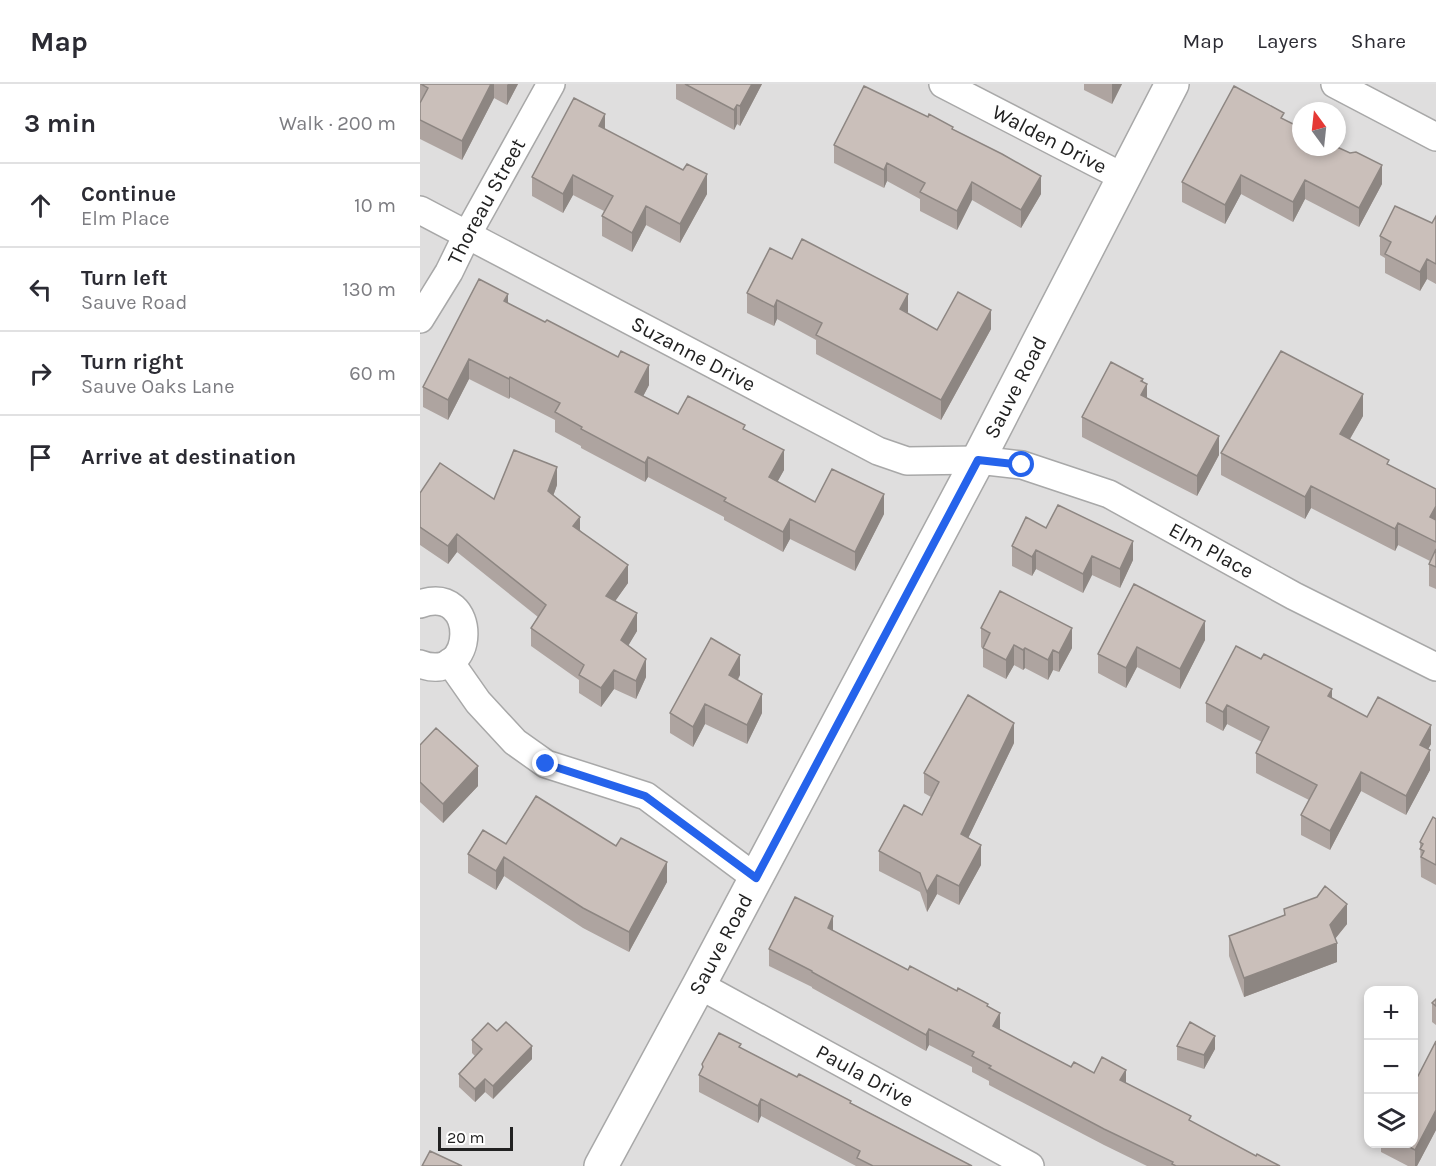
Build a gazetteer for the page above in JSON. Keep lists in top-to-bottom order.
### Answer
{
  "streets": {
    "street": [
      "Walden Drive",
      "Thoreau Street",
      "Suzanne Drive",
      "Sauve Road",
      "Elm Place",
      "Paula Drive"
    ]
  },
  "crossings": [
    ["Walden Drive", "Sauve Road"],
    ["Thoreau Street", "Suzanne Drive"],
    ["Suzanne Drive", "Sauve Road"],
    ["Suzanne Drive", "Elm Place"],
    ["Sauve Road", "Elm Place"],
    ["Sauve Road", "Paula Drive"]
  ],
  "scale_bar": "20 m",
  "north": "top",
  "page": {
    "header": "Map",
    "nav": ["Map", "Layers", "Share"],
    "heading": ["3 min", "Walk · 200 m"],
    "list": [
      ["Continue", "Elm Place", "10 m"],
      ["Turn left", "Sauve Road", "130 m"],
      ["Turn right", "Sauve Oaks Lane", "60 m"],
      "Arrive at destination"
    ],
    "map_buttons": ["+", "−"],
    "scale": "20 m"
  }
}
